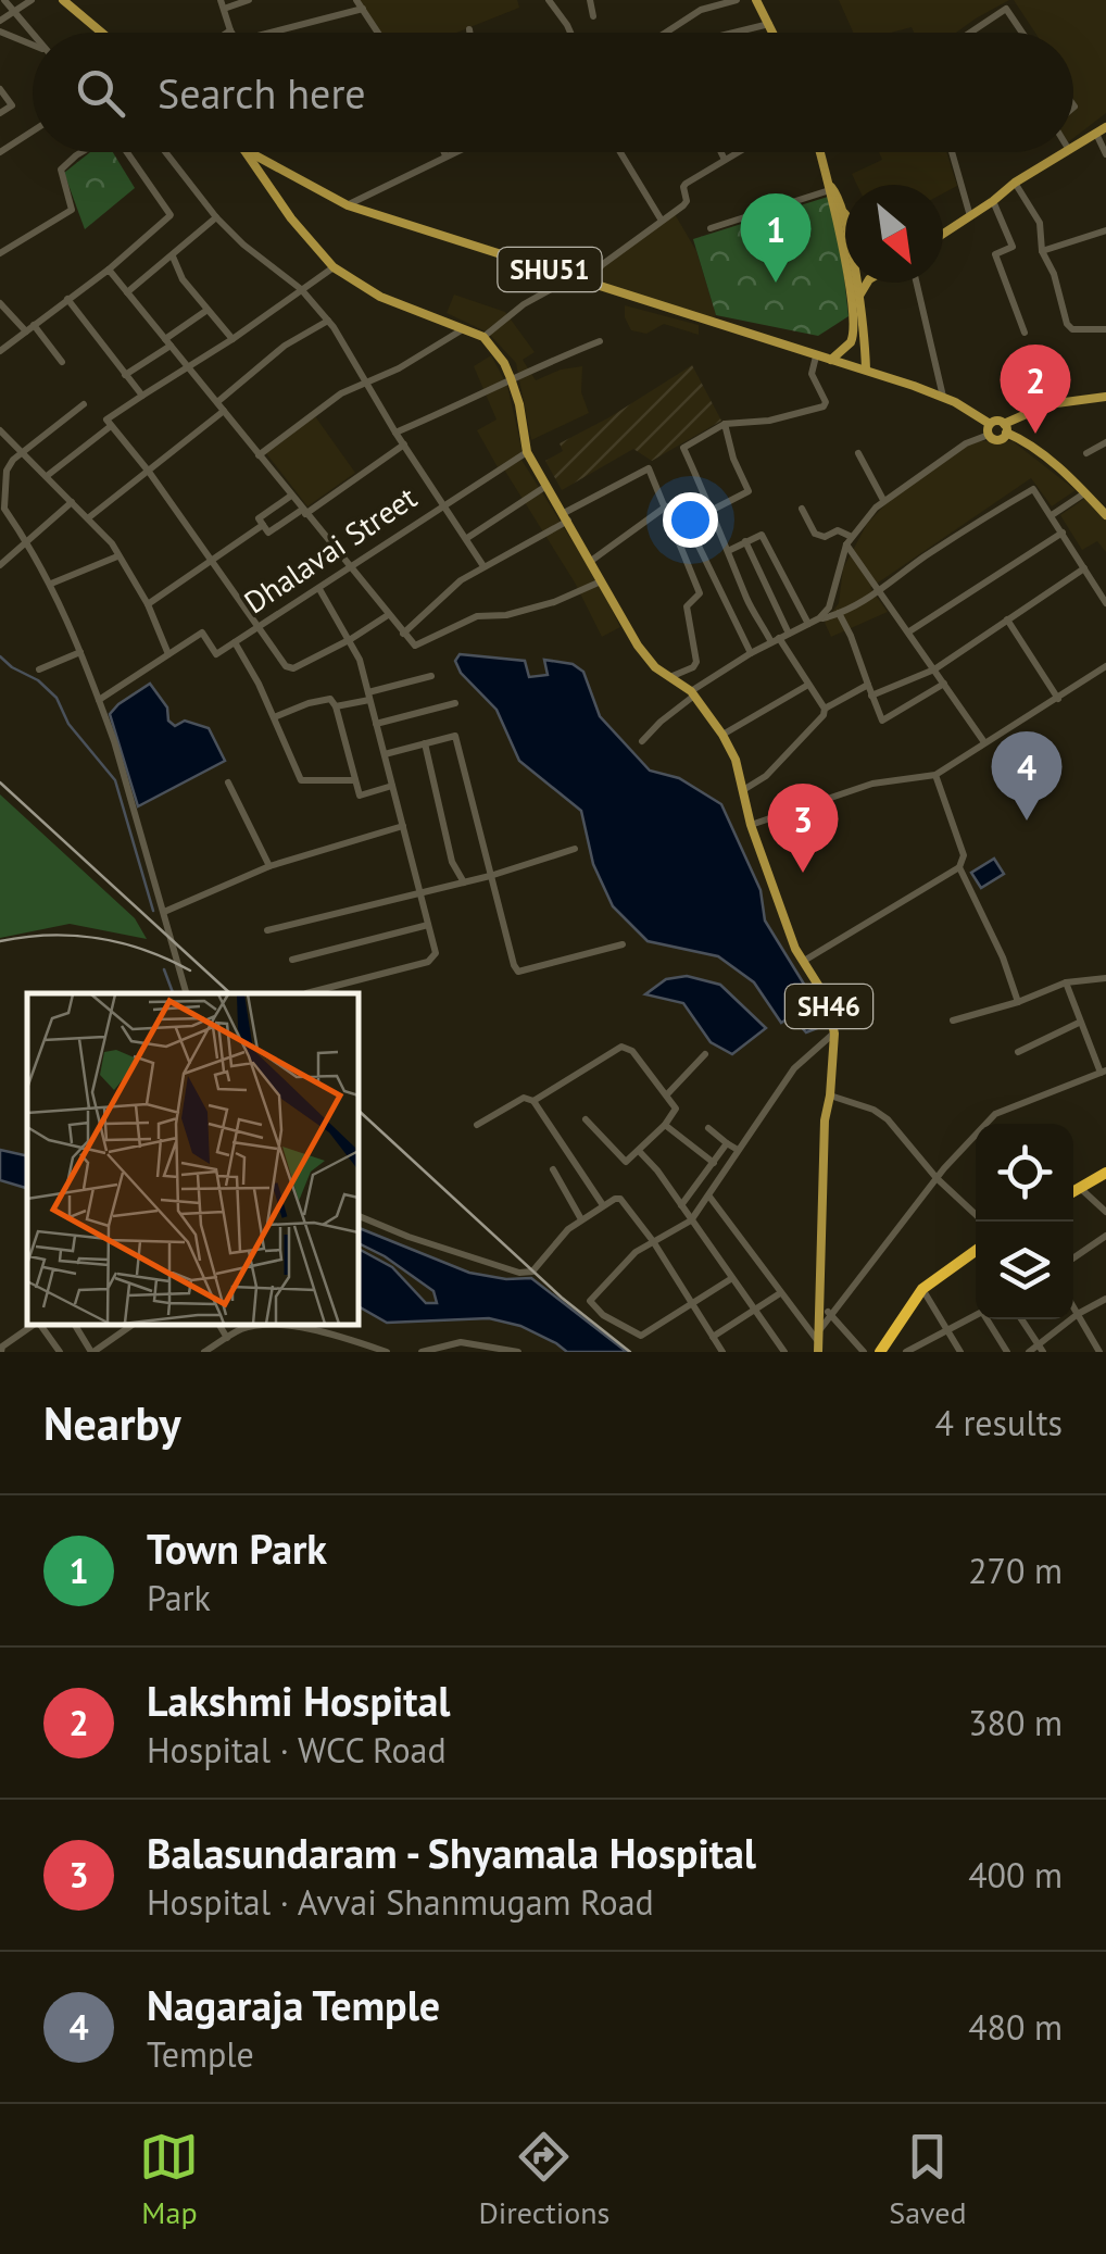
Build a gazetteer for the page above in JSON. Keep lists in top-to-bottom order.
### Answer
{
  "streets": {
    "main road": ["SHU51", "SH46"],
    "street": ["Dhalavai Street"]
  },
  "crossings": [
    ["Dhalavai Street", "SH46"]
  ],
  "north": "bottom right",
  "page": {
    "search": "Search here",
    "pins": [
      "1",
      "2",
      "4",
      "3"
    ],
    "heading": ["Nearby", "4 results"],
    "list": [
      {
        "mark": "1",
        "name": "Town Park",
        "note": "Park",
        "value": "270 m"
      },
      {
        "mark": "2",
        "name": "Lakshmi Hospital",
        "note": "Hospital · WCC Road",
        "value": "380 m"
      },
      {
        "mark": "3",
        "name": "Balasundaram - Shyamala Hospital",
        "note": "Hospital · Avvai Shanmugam Road",
        "value": "400 m"
      },
      {
        "mark": "4",
        "name": "Nagaraja Temple",
        "note": "Temple",
        "value": "480 m"
      }
    ],
    "nav": ["Map", "Directions", "Saved"]
  }
}
